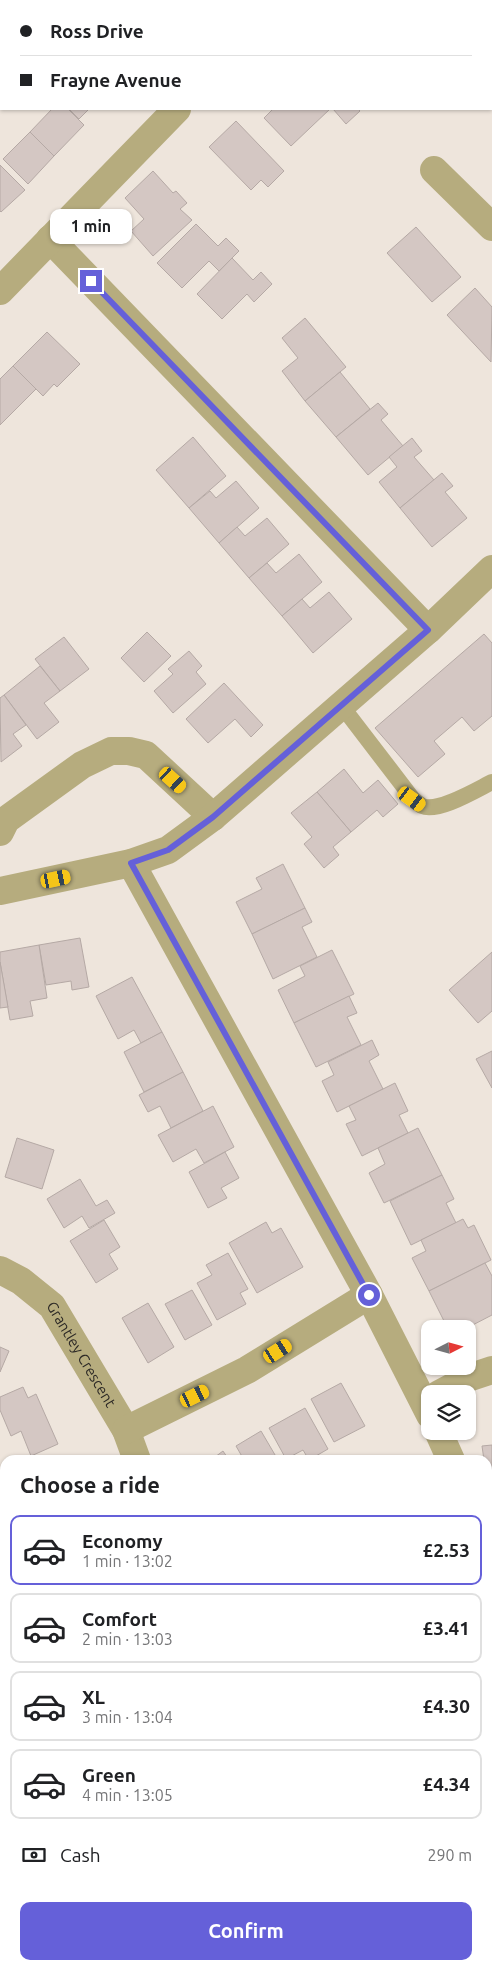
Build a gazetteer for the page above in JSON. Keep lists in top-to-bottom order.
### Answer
{
  "streets": {
    "street": ["Grantley Crescent"]
  },
  "north": "right",
  "page": {
    "banner": ["Ross Drive", "Frayne Avenue"],
    "bubble": "1 min",
    "heading": "Choose a ride",
    "list": [
      {
        "name": "Economy",
        "note": "1 min · 13:02",
        "value": "£2.53"
      },
      {
        "name": "Comfort",
        "note": "2 min · 13:03",
        "value": "£3.41"
      },
      {
        "name": "XL",
        "note": "3 min · 13:04",
        "value": "£4.30"
      },
      {
        "name": "Green",
        "note": "4 min · 13:05",
        "value": "£4.34"
      }
    ],
    "pay": ["Cash", "290 m"],
    "buttons": "Confirm"
  }
}
